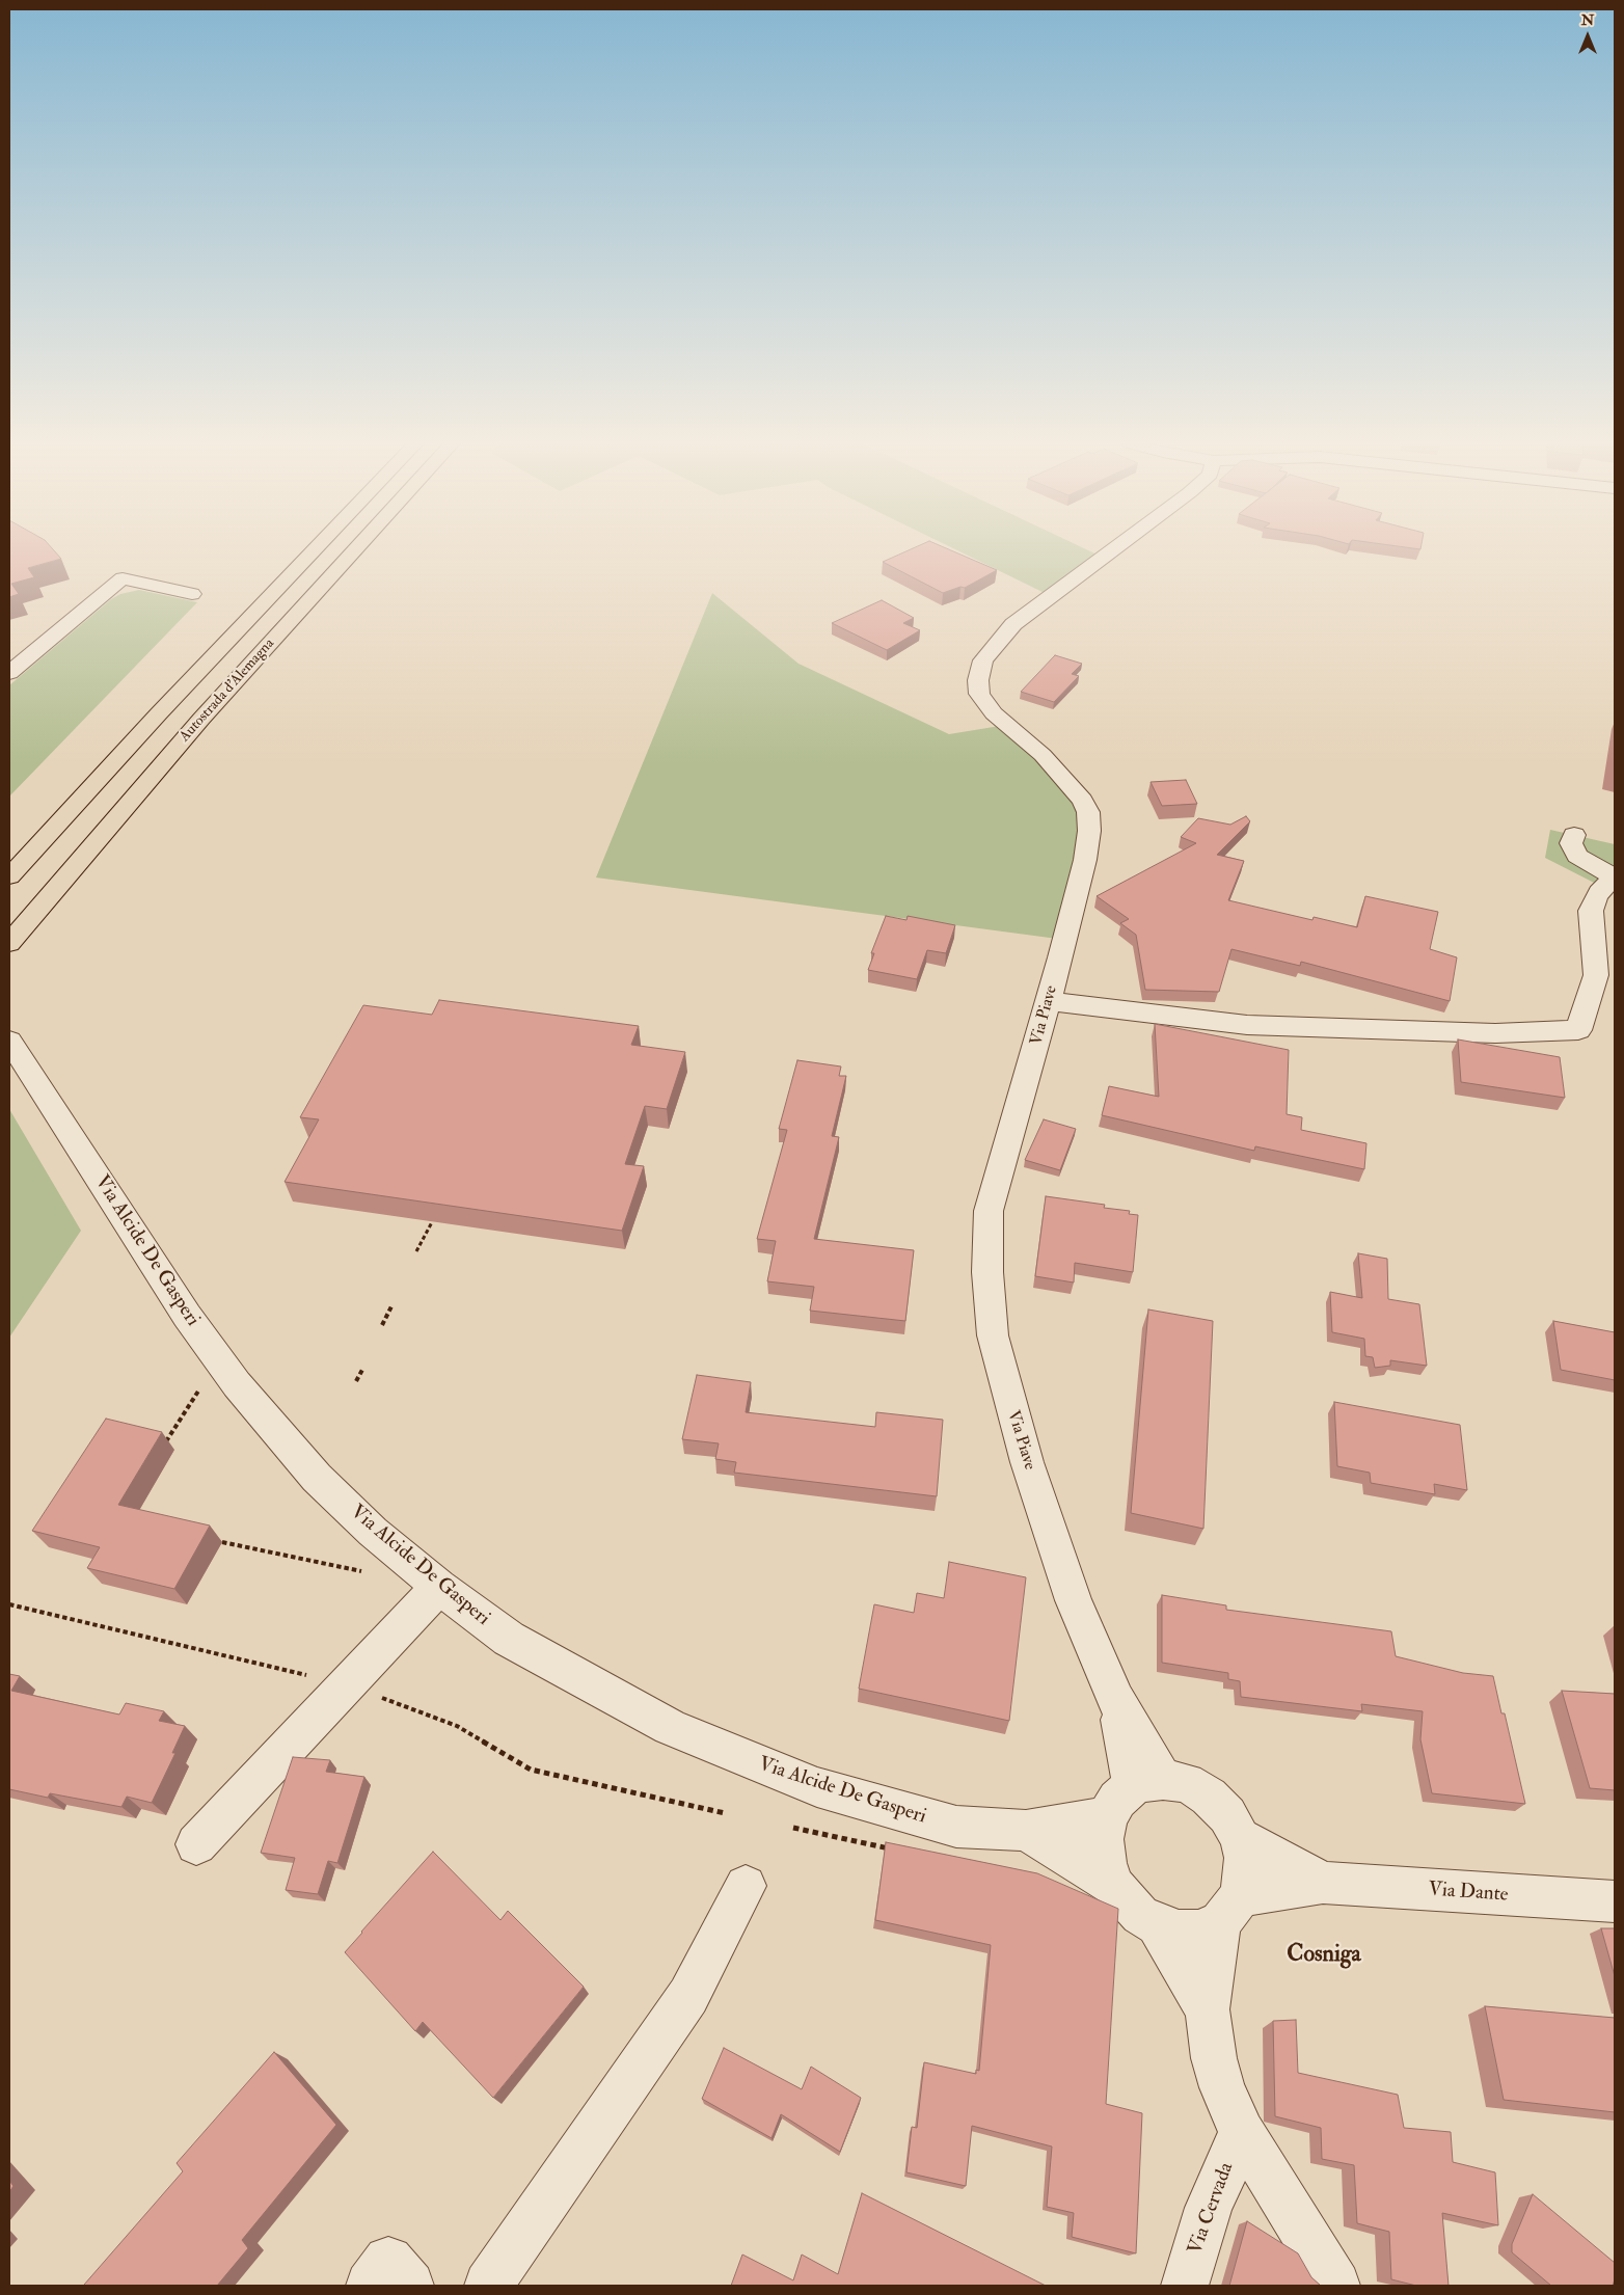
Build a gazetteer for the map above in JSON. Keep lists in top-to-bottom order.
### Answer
{
  "streets": {
    "highway": ["Autostrada d'Alemagna"],
    "street": [
      "Via Piave",
      "Via Alcide De Gasperi",
      "Via Dante",
      "Via Cervada"
    ]
  },
  "crossings": [
    ["Via Piave", "Via Alcide De Gasperi"],
    ["Via Piave", "Via Dante"],
    ["Via Alcide De Gasperi", "Via Dante"]
  ],
  "districts": ["Cosniga"],
  "north": "top"
}
